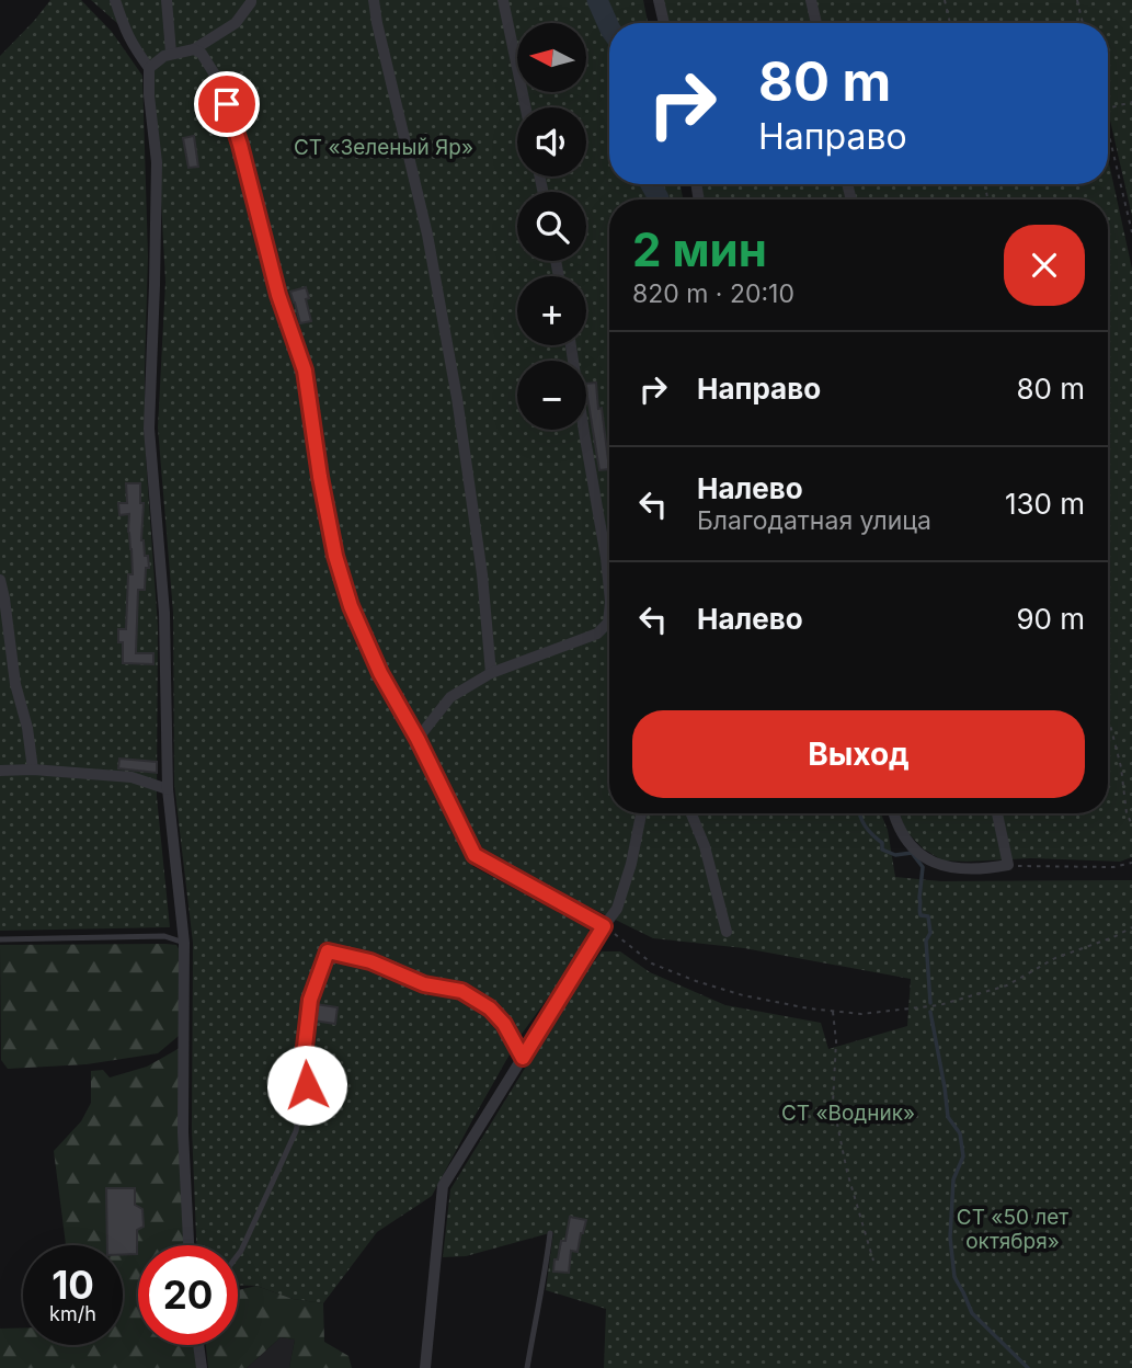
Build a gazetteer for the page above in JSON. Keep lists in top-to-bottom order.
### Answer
{
  "parks": ["СТ «Зеленый Яр»", "СТ «Водник»", "СТ «50 лет октября»"],
  "north": "left",
  "page": {
    "map_buttons": ["+", "−"],
    "turn": ["80 m", "Направо"],
    "heading": ["2 мин", "820 m · 20:10"],
    "list": [
      {
        "name": "Направо",
        "value": "80 m"
      },
      {
        "name": "Налево",
        "note": "Благодатная улица",
        "value": "130 m"
      },
      {
        "name": "Налево",
        "value": "90 m"
      }
    ],
    "buttons": "Выход",
    "speed": "10 km/h",
    "limit": "20"
  }
}
